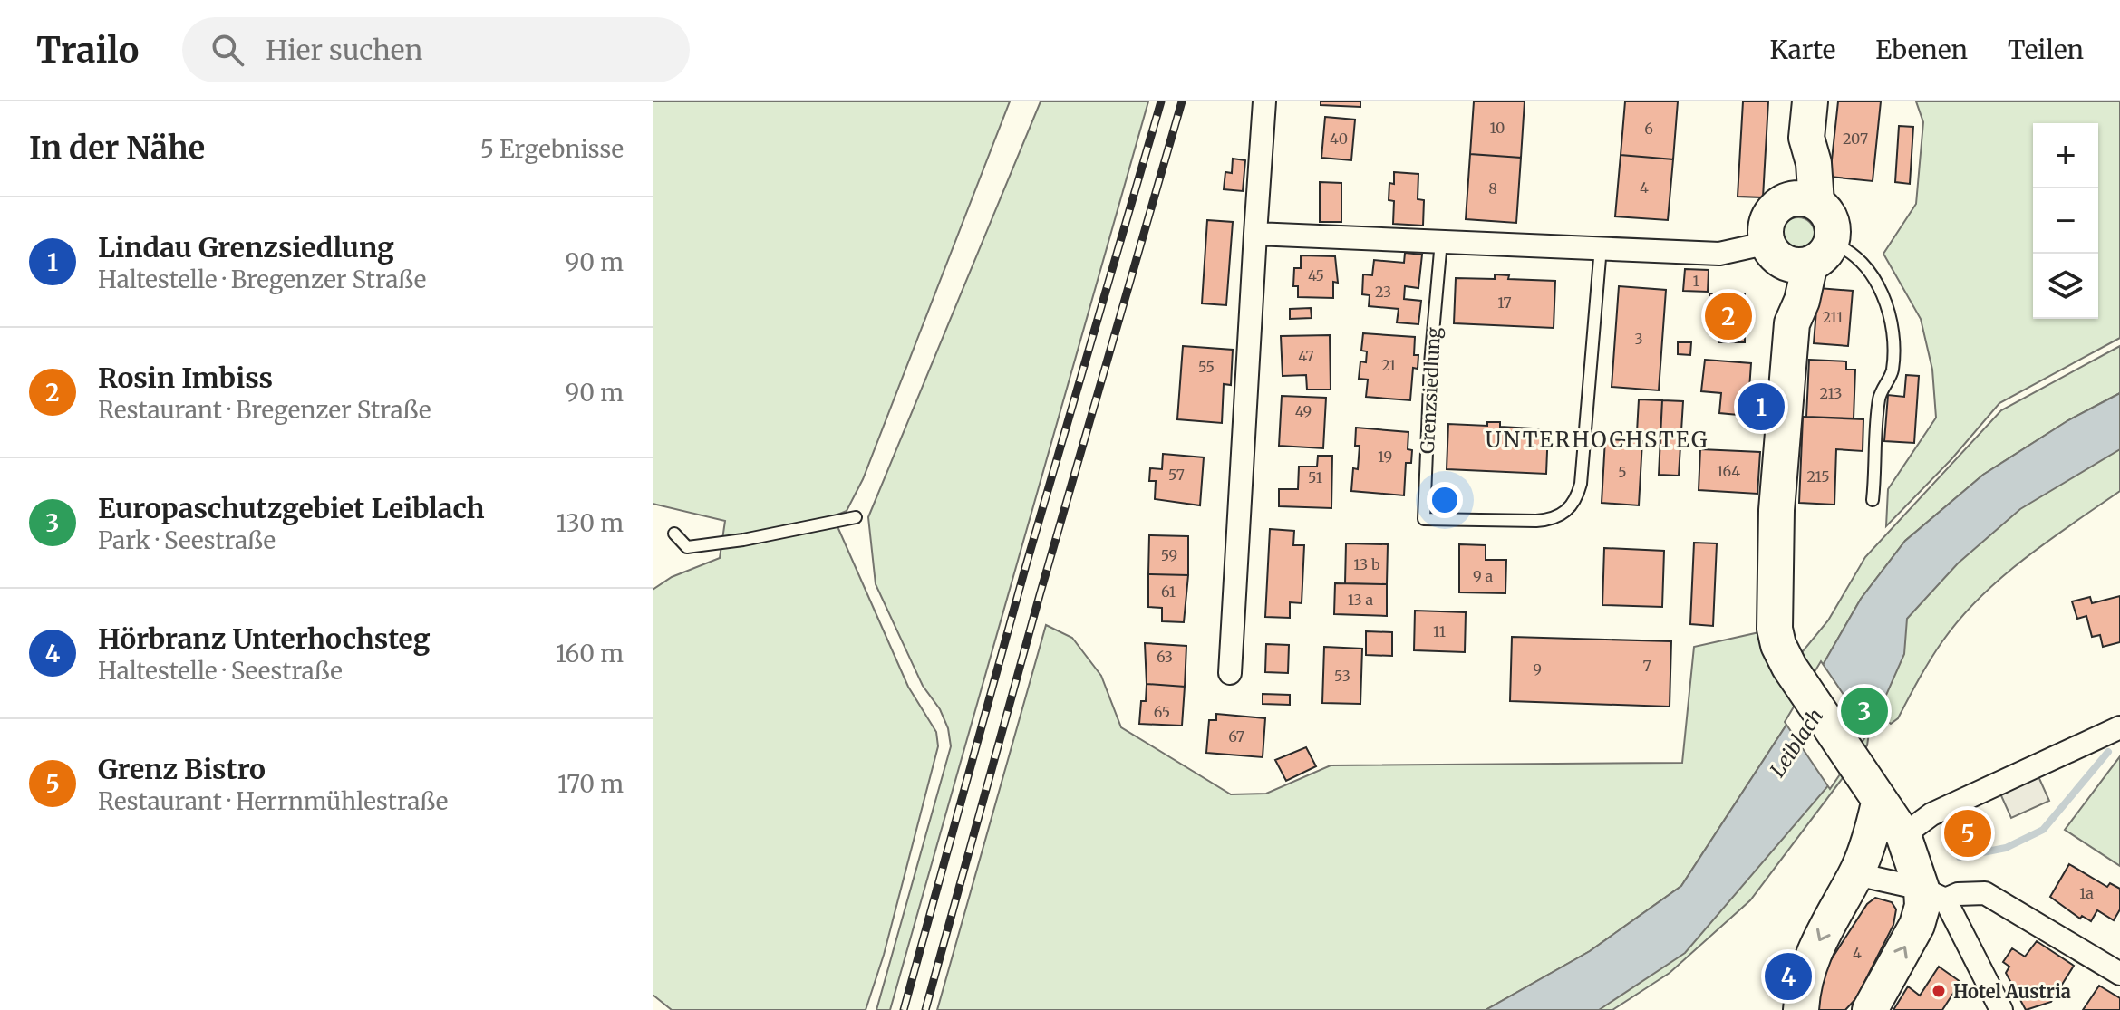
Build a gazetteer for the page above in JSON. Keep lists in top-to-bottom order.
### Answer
{
  "streets": {
    "lane": ["Grenzsiedlung"]
  },
  "districts": ["UNTERHOCHSTEG"],
  "water": ["Leiblach"],
  "places": ["Hotel Austria"],
  "house_numbers": [
    "10",
    "6",
    "40",
    "207",
    "4",
    "8",
    "45",
    "1",
    "23",
    "17",
    "211",
    "3",
    "47",
    "21",
    "55",
    "213",
    "49",
    "19",
    "164",
    "5",
    "57",
    "215",
    "51",
    "59",
    "13 b",
    "9 a",
    "61",
    "13 a",
    "11",
    "63",
    "7",
    "9",
    "53",
    "65",
    "67",
    "1a",
    "4"
  ],
  "page": {
    "header": "Trailo",
    "search": "Hier suchen",
    "nav": ["Karte", "Ebenen", "Teilen"],
    "heading": ["In der Nähe", "5 Ergebnisse"],
    "map_buttons": ["+", "−"],
    "list": [
      {
        "mark": "1",
        "name": "Lindau Grenzsiedlung",
        "note": "Haltestelle · Bregenzer Straße",
        "value": "90 m"
      },
      {
        "mark": "2",
        "name": "Rosin Imbiss",
        "note": "Restaurant · Bregenzer Straße",
        "value": "90 m"
      },
      {
        "mark": "3",
        "name": "Europaschutzgebiet Leiblach",
        "note": "Park · Seestraße",
        "value": "130 m"
      },
      {
        "mark": "4",
        "name": "Hörbranz Unterhochsteg",
        "note": "Haltestelle · Seestraße",
        "value": "160 m"
      },
      {
        "mark": "5",
        "name": "Grenz Bistro",
        "note": "Restaurant · Herrnmühlestraße",
        "value": "170 m"
      }
    ],
    "pins": [
      "2",
      "1",
      "3",
      "5",
      "4"
    ]
  }
}
